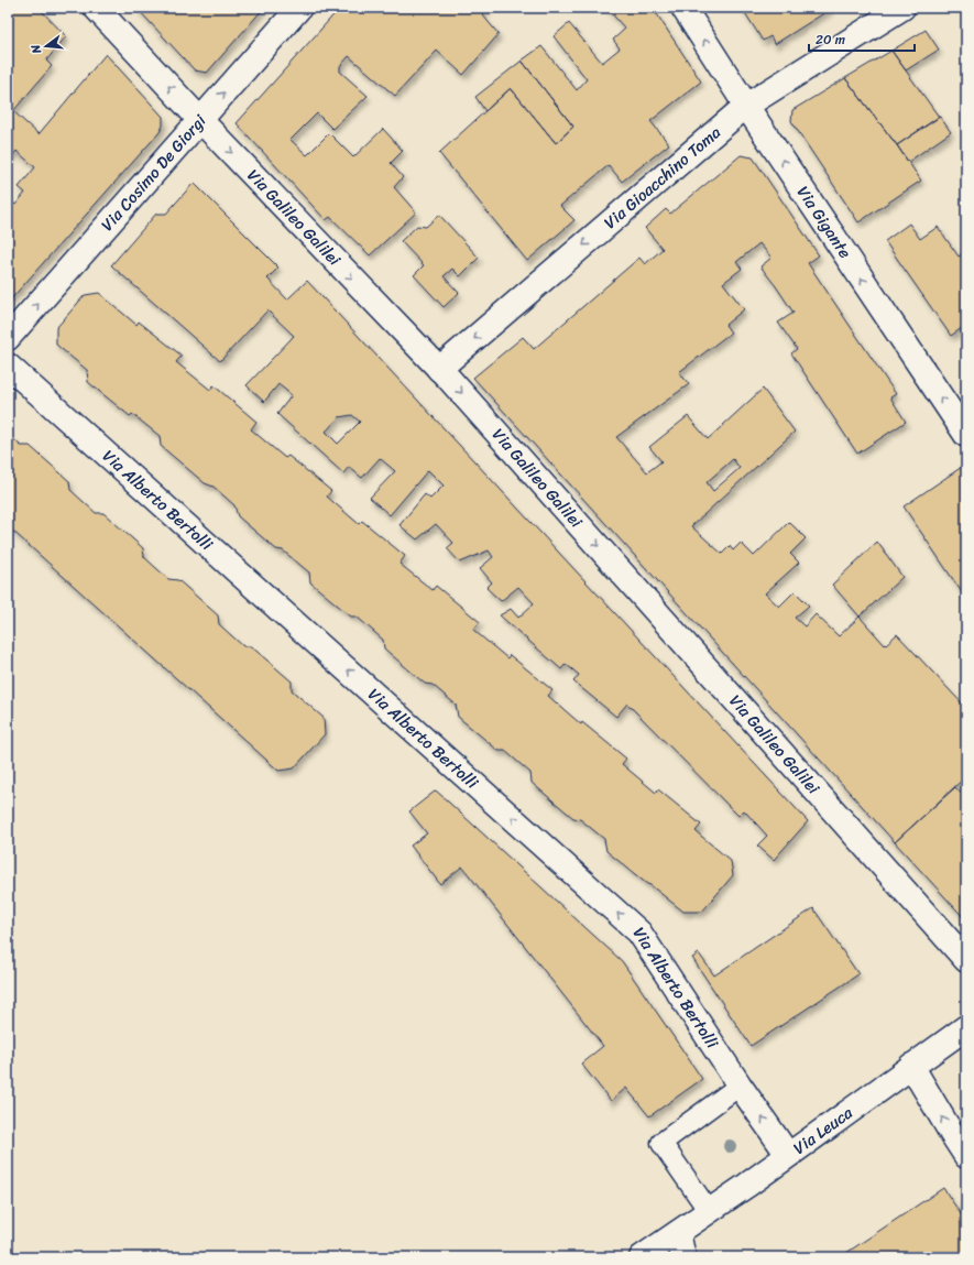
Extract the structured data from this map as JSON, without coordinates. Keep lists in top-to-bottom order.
{
  "streets": {
    "street": [
      "Via Cosimo De Giorgi",
      "Via Gioacchino Toma",
      "Via Galileo Galilei",
      "Via Gigante",
      "Via Alberto Bertolli",
      "Via Leuca"
    ]
  },
  "crossings": [
    ["Via Cosimo De Giorgi", "Via Galileo Galilei"],
    ["Via Gioacchino Toma", "Via Galileo Galilei"],
    ["Via Gioacchino Toma", "Via Gigante"],
    ["Via Alberto Bertolli", "Via Leuca"]
  ],
  "one_way": [
    "Via Cosimo De Giorgi",
    "Via Gioacchino Toma",
    "Via Gigante",
    "Via Alberto Bertolli"
  ],
  "scale_bar": "20 m",
  "north": "left"
}
